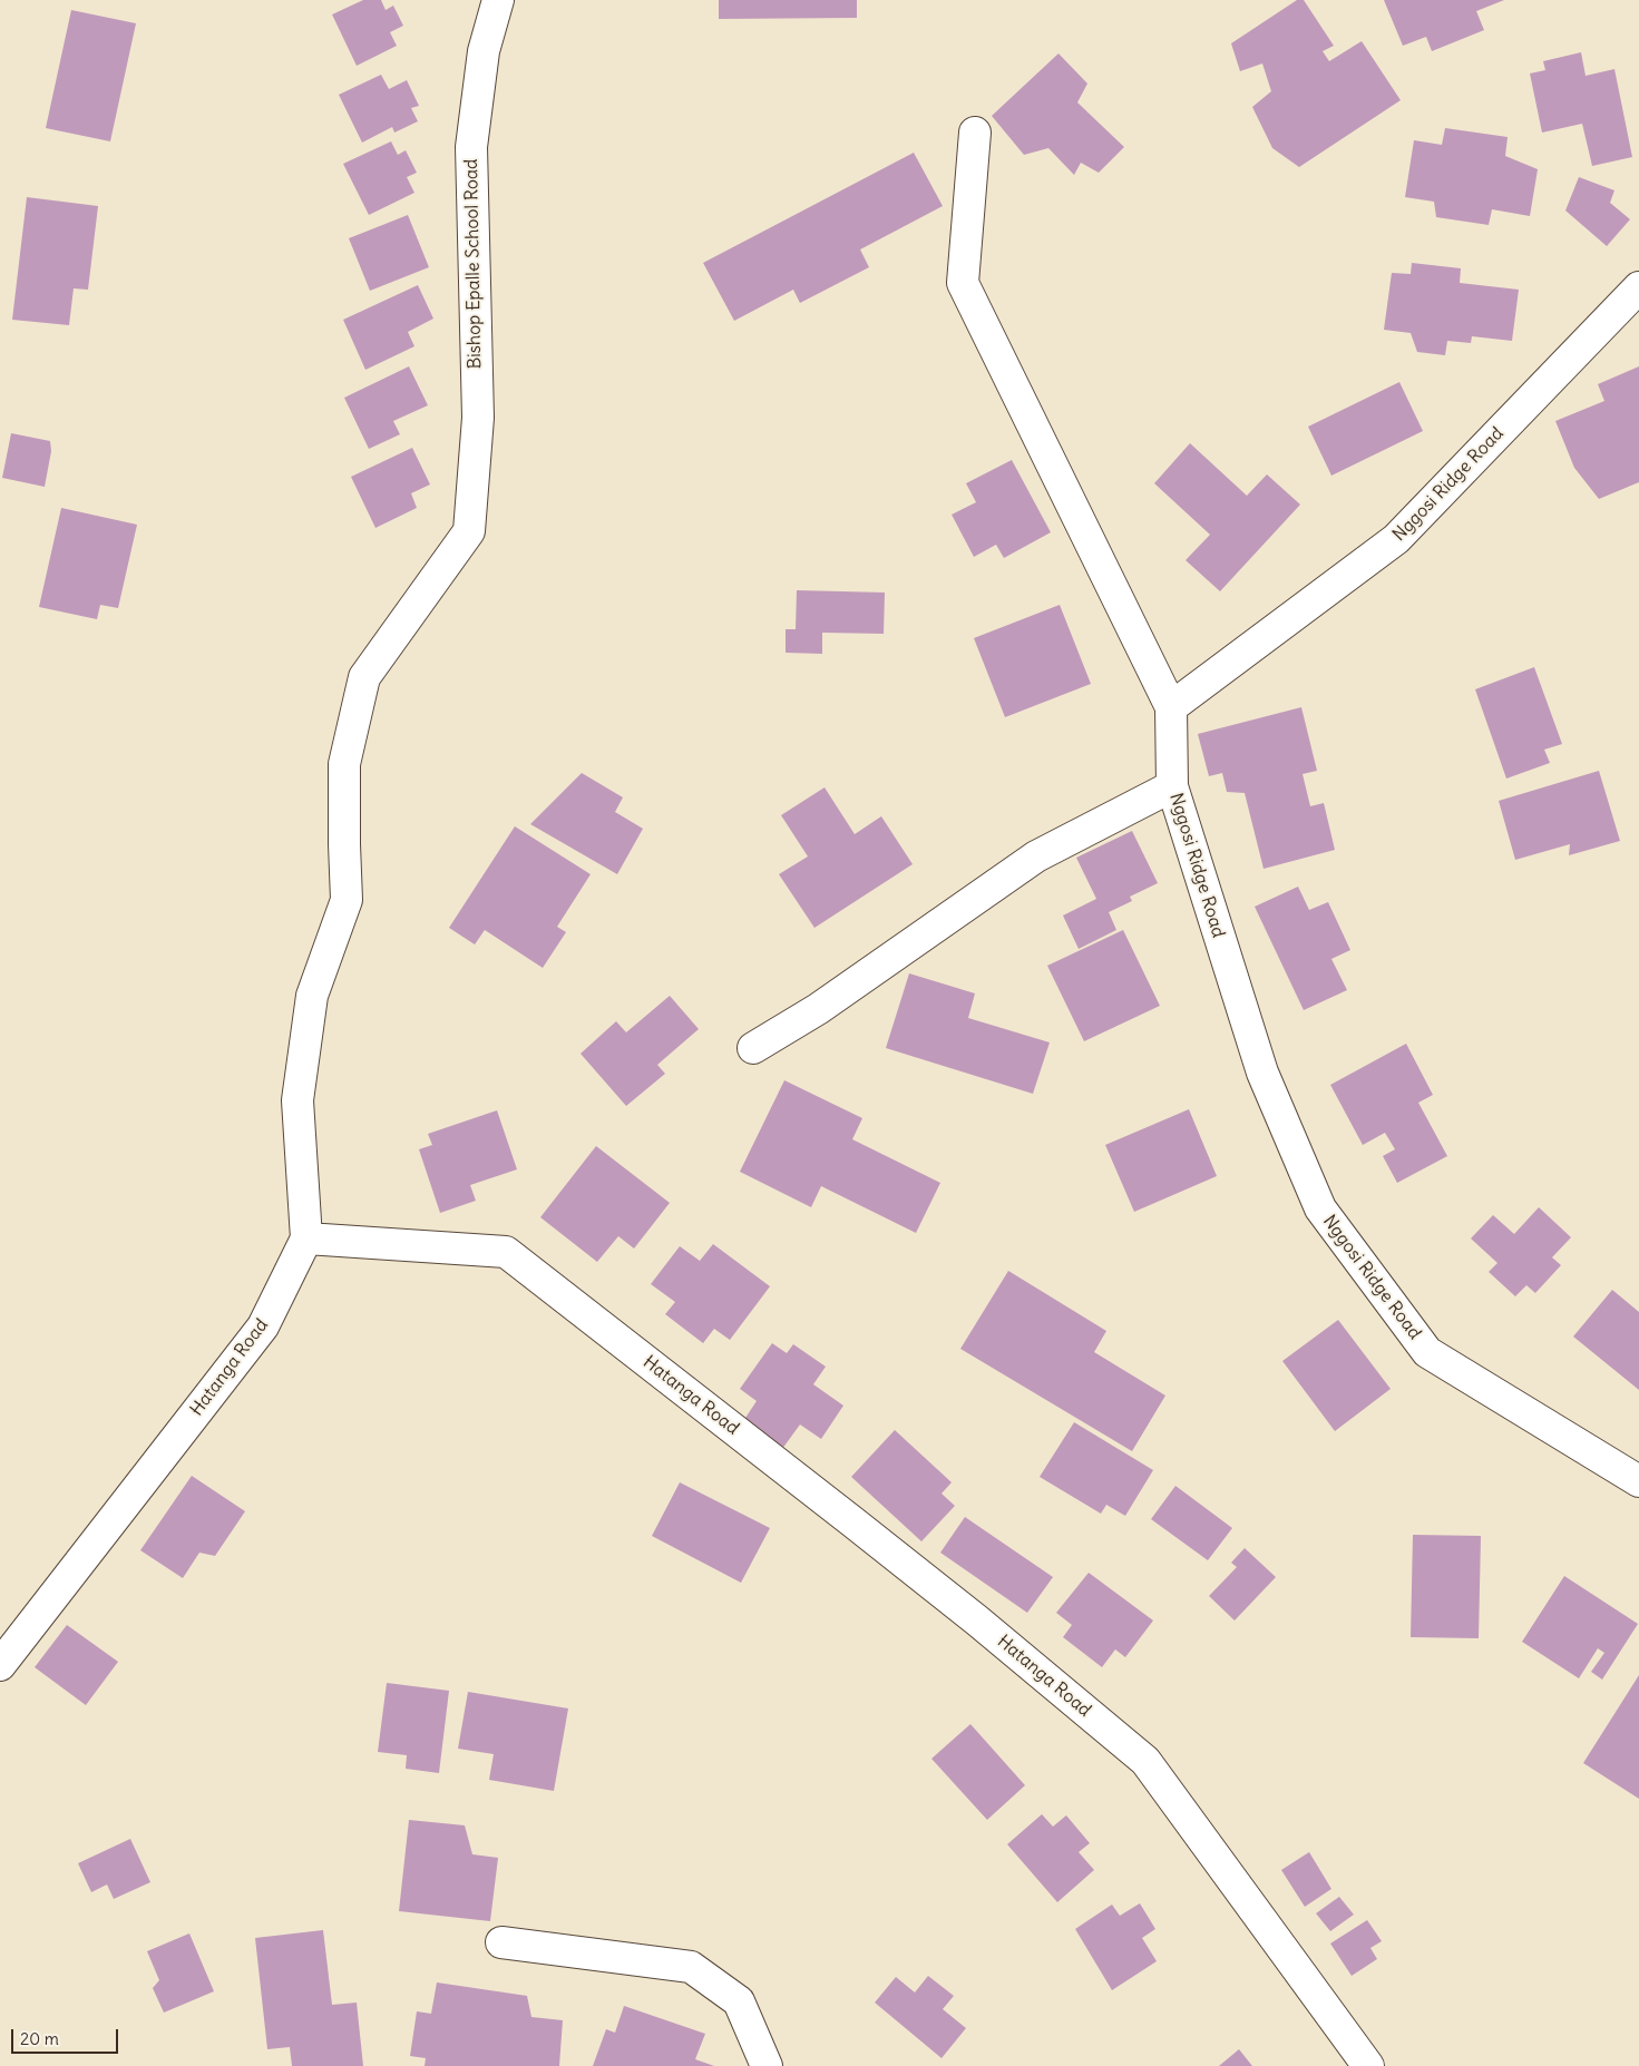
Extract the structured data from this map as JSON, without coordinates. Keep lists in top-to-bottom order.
{
  "streets": {
    "street": ["Bishop Epalle School Road", "Nggosi Ridge Road", "Hatanga Road"]
  },
  "crossings": [
    ["Bishop Epalle School Road", "Hatanga Road"]
  ],
  "scale_bar": "20 m"
}
